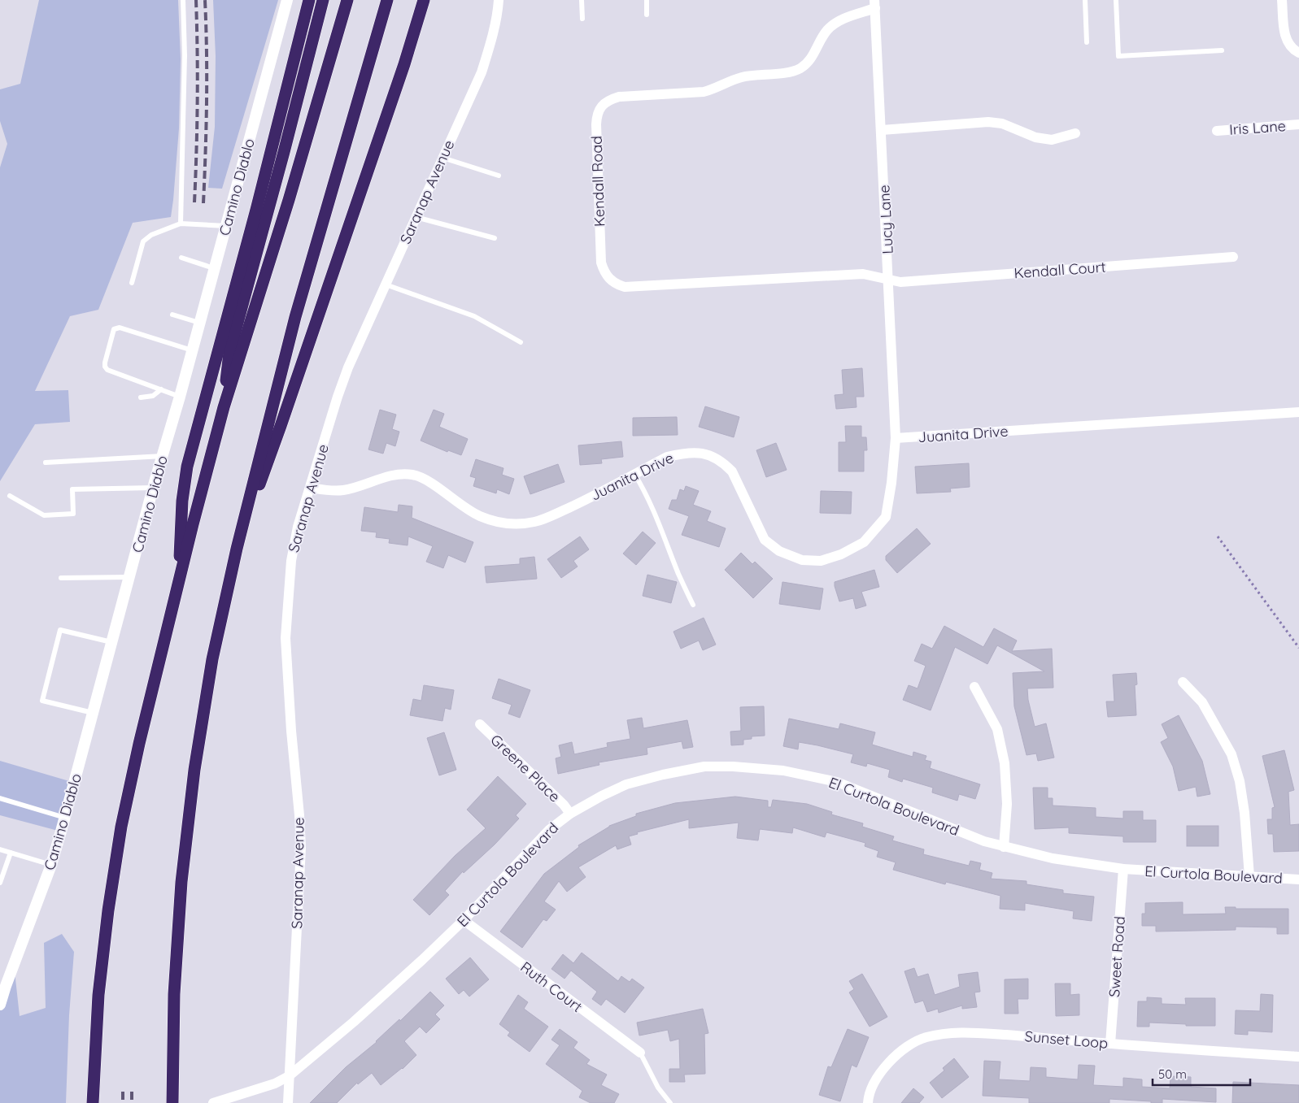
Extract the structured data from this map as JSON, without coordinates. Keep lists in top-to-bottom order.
{
  "streets": {
    "street": [
      "Iris Lane",
      "Kendall Road",
      "Camino Diablo",
      "Saranap Avenue",
      "Lucy Lane",
      "Kendall Court",
      "Juanita Drive",
      "Greene Place",
      "El Curtola Boulevard",
      "Sweet Road",
      "Ruth Court",
      "Sunset Loop"
    ]
  },
  "crossings": [
    ["Kendall Road", "Lucy Lane"],
    ["Kendall Road", "Kendall Court"],
    ["Saranap Avenue", "Juanita Drive"],
    ["Saranap Avenue", "El Curtola Boulevard"],
    ["Lucy Lane", "Kendall Court"],
    ["Lucy Lane", "Juanita Drive"],
    ["Greene Place", "El Curtola Boulevard"],
    ["El Curtola Boulevard", "Sweet Road"],
    ["El Curtola Boulevard", "Ruth Court"],
    ["Sweet Road", "Sunset Loop"]
  ],
  "scale_bar": "50 m"
}
